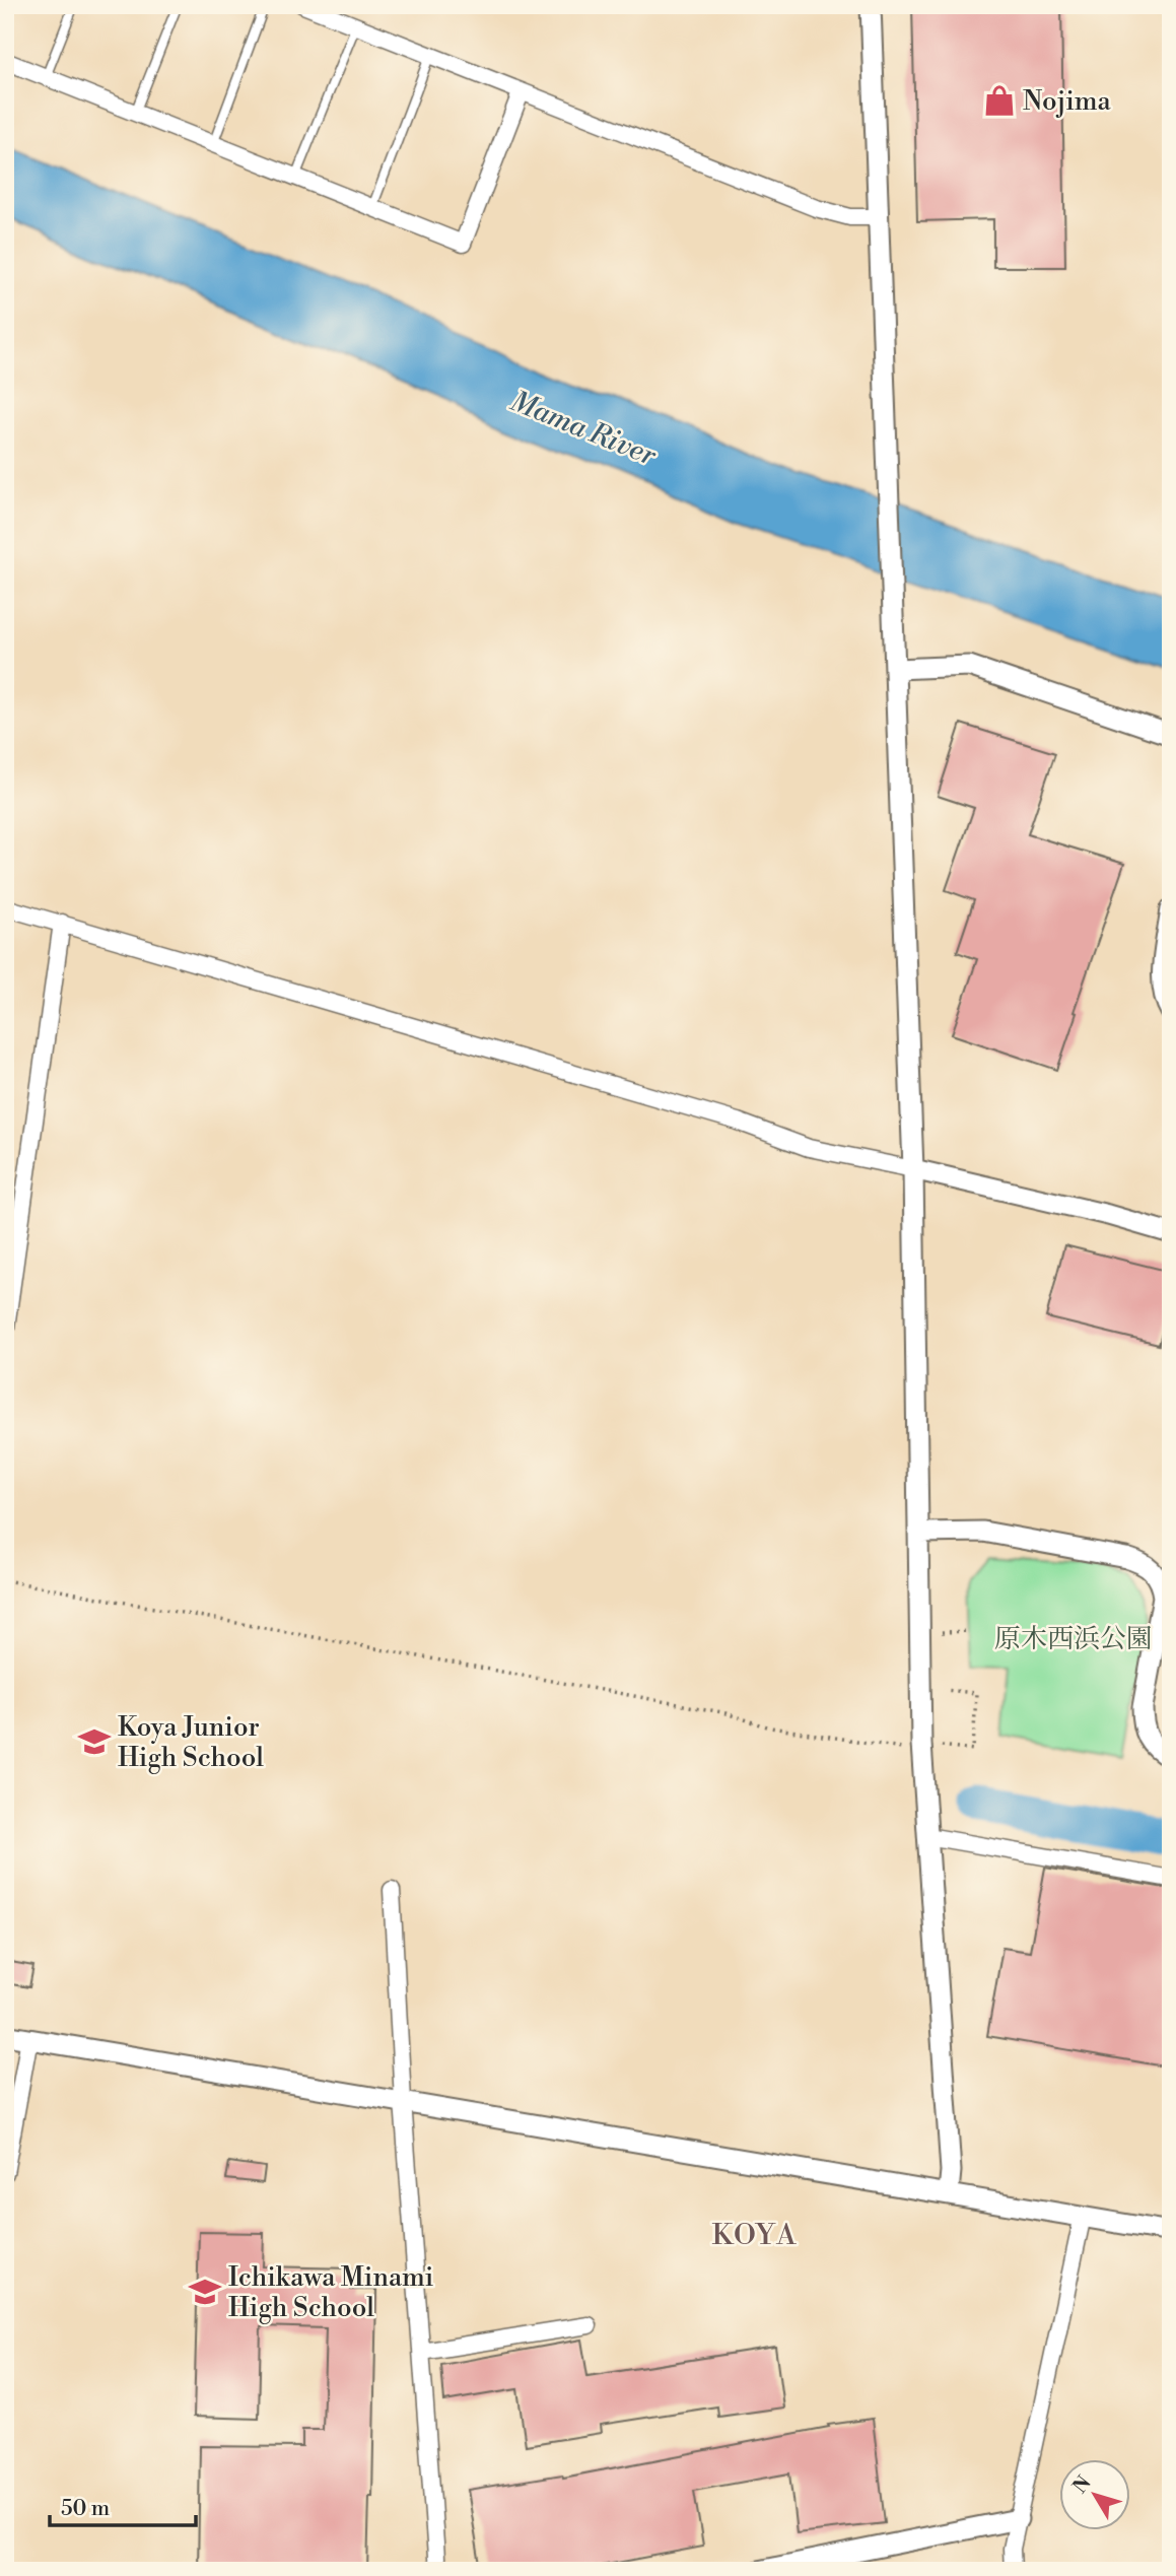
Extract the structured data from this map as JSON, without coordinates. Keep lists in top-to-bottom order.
{
  "districts": ["KOYA"],
  "water": ["Mama River"],
  "parks": ["原木西浜公園"],
  "places": {
    "shop": ["Nojima"],
    "school or university": ["Koya Junior High School", "Ichikawa Minami High School"]
  },
  "scale_bar": "50 m",
  "north": "top left"
}
